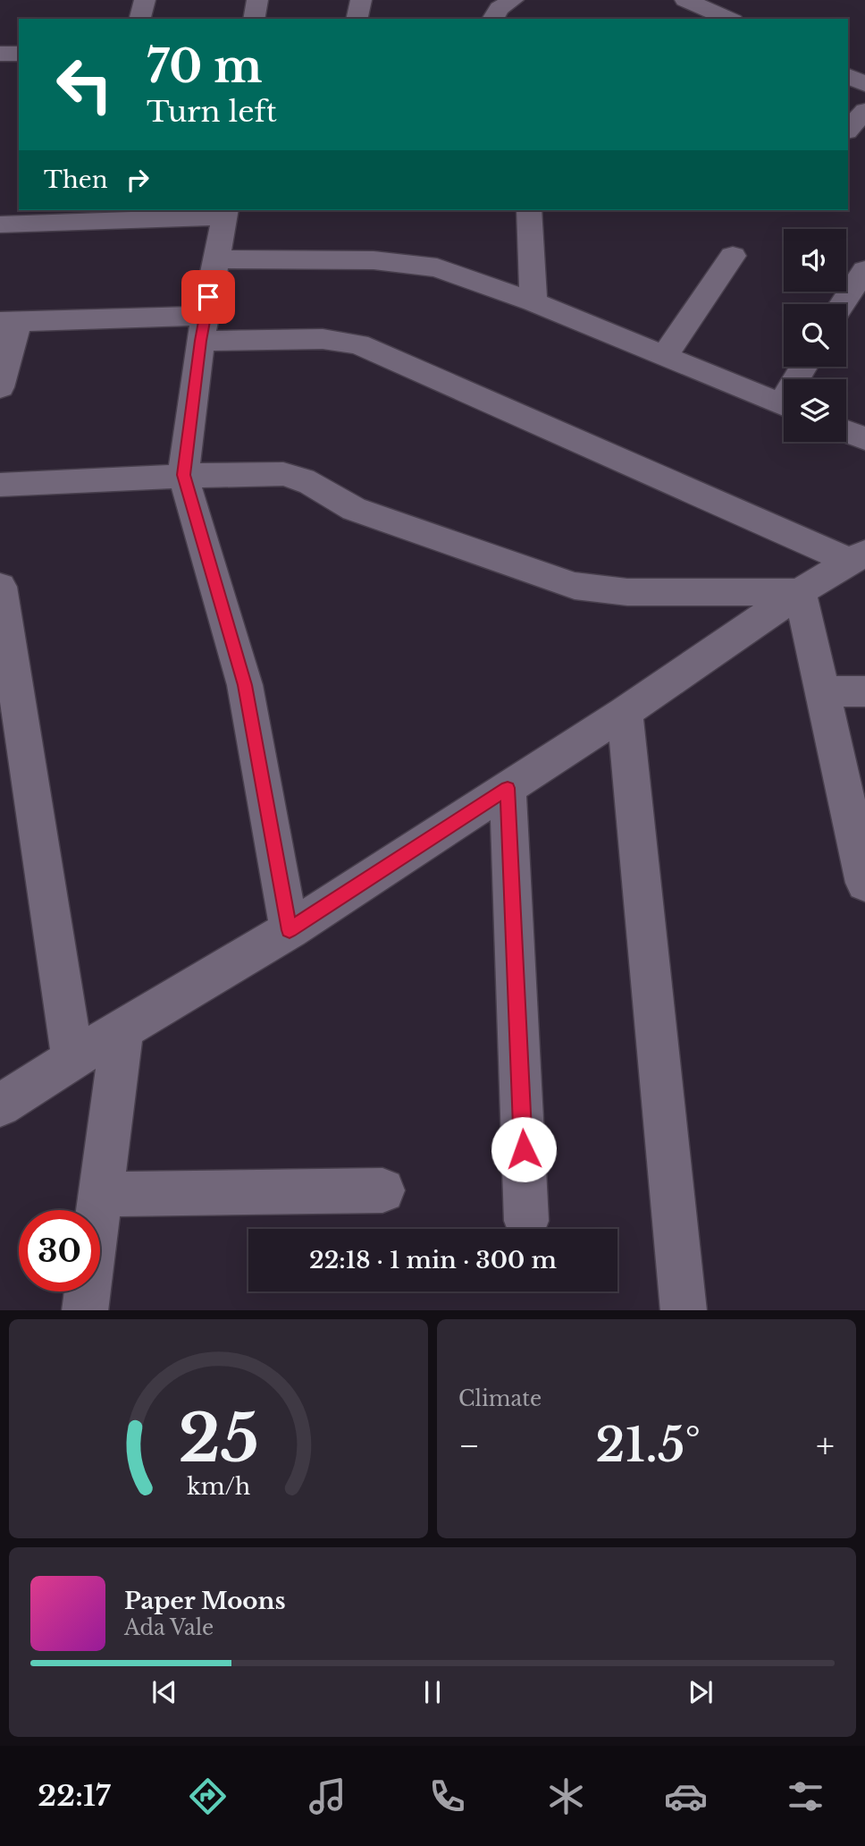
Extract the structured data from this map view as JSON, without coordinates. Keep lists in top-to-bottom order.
{
  "page": {
    "turn": ["70 m", "Turn left"],
    "then": "Then",
    "limit": "30",
    "trip": "22:18 · 1 min · 300 m",
    "tile": "Climate",
    "heat": ["−", "21.5°", "+"],
    "song": ["Paper Moons", "Ada Vale"],
    "tabs": "22:17",
    "gauge": ["25", "km/h"]
  }
}
